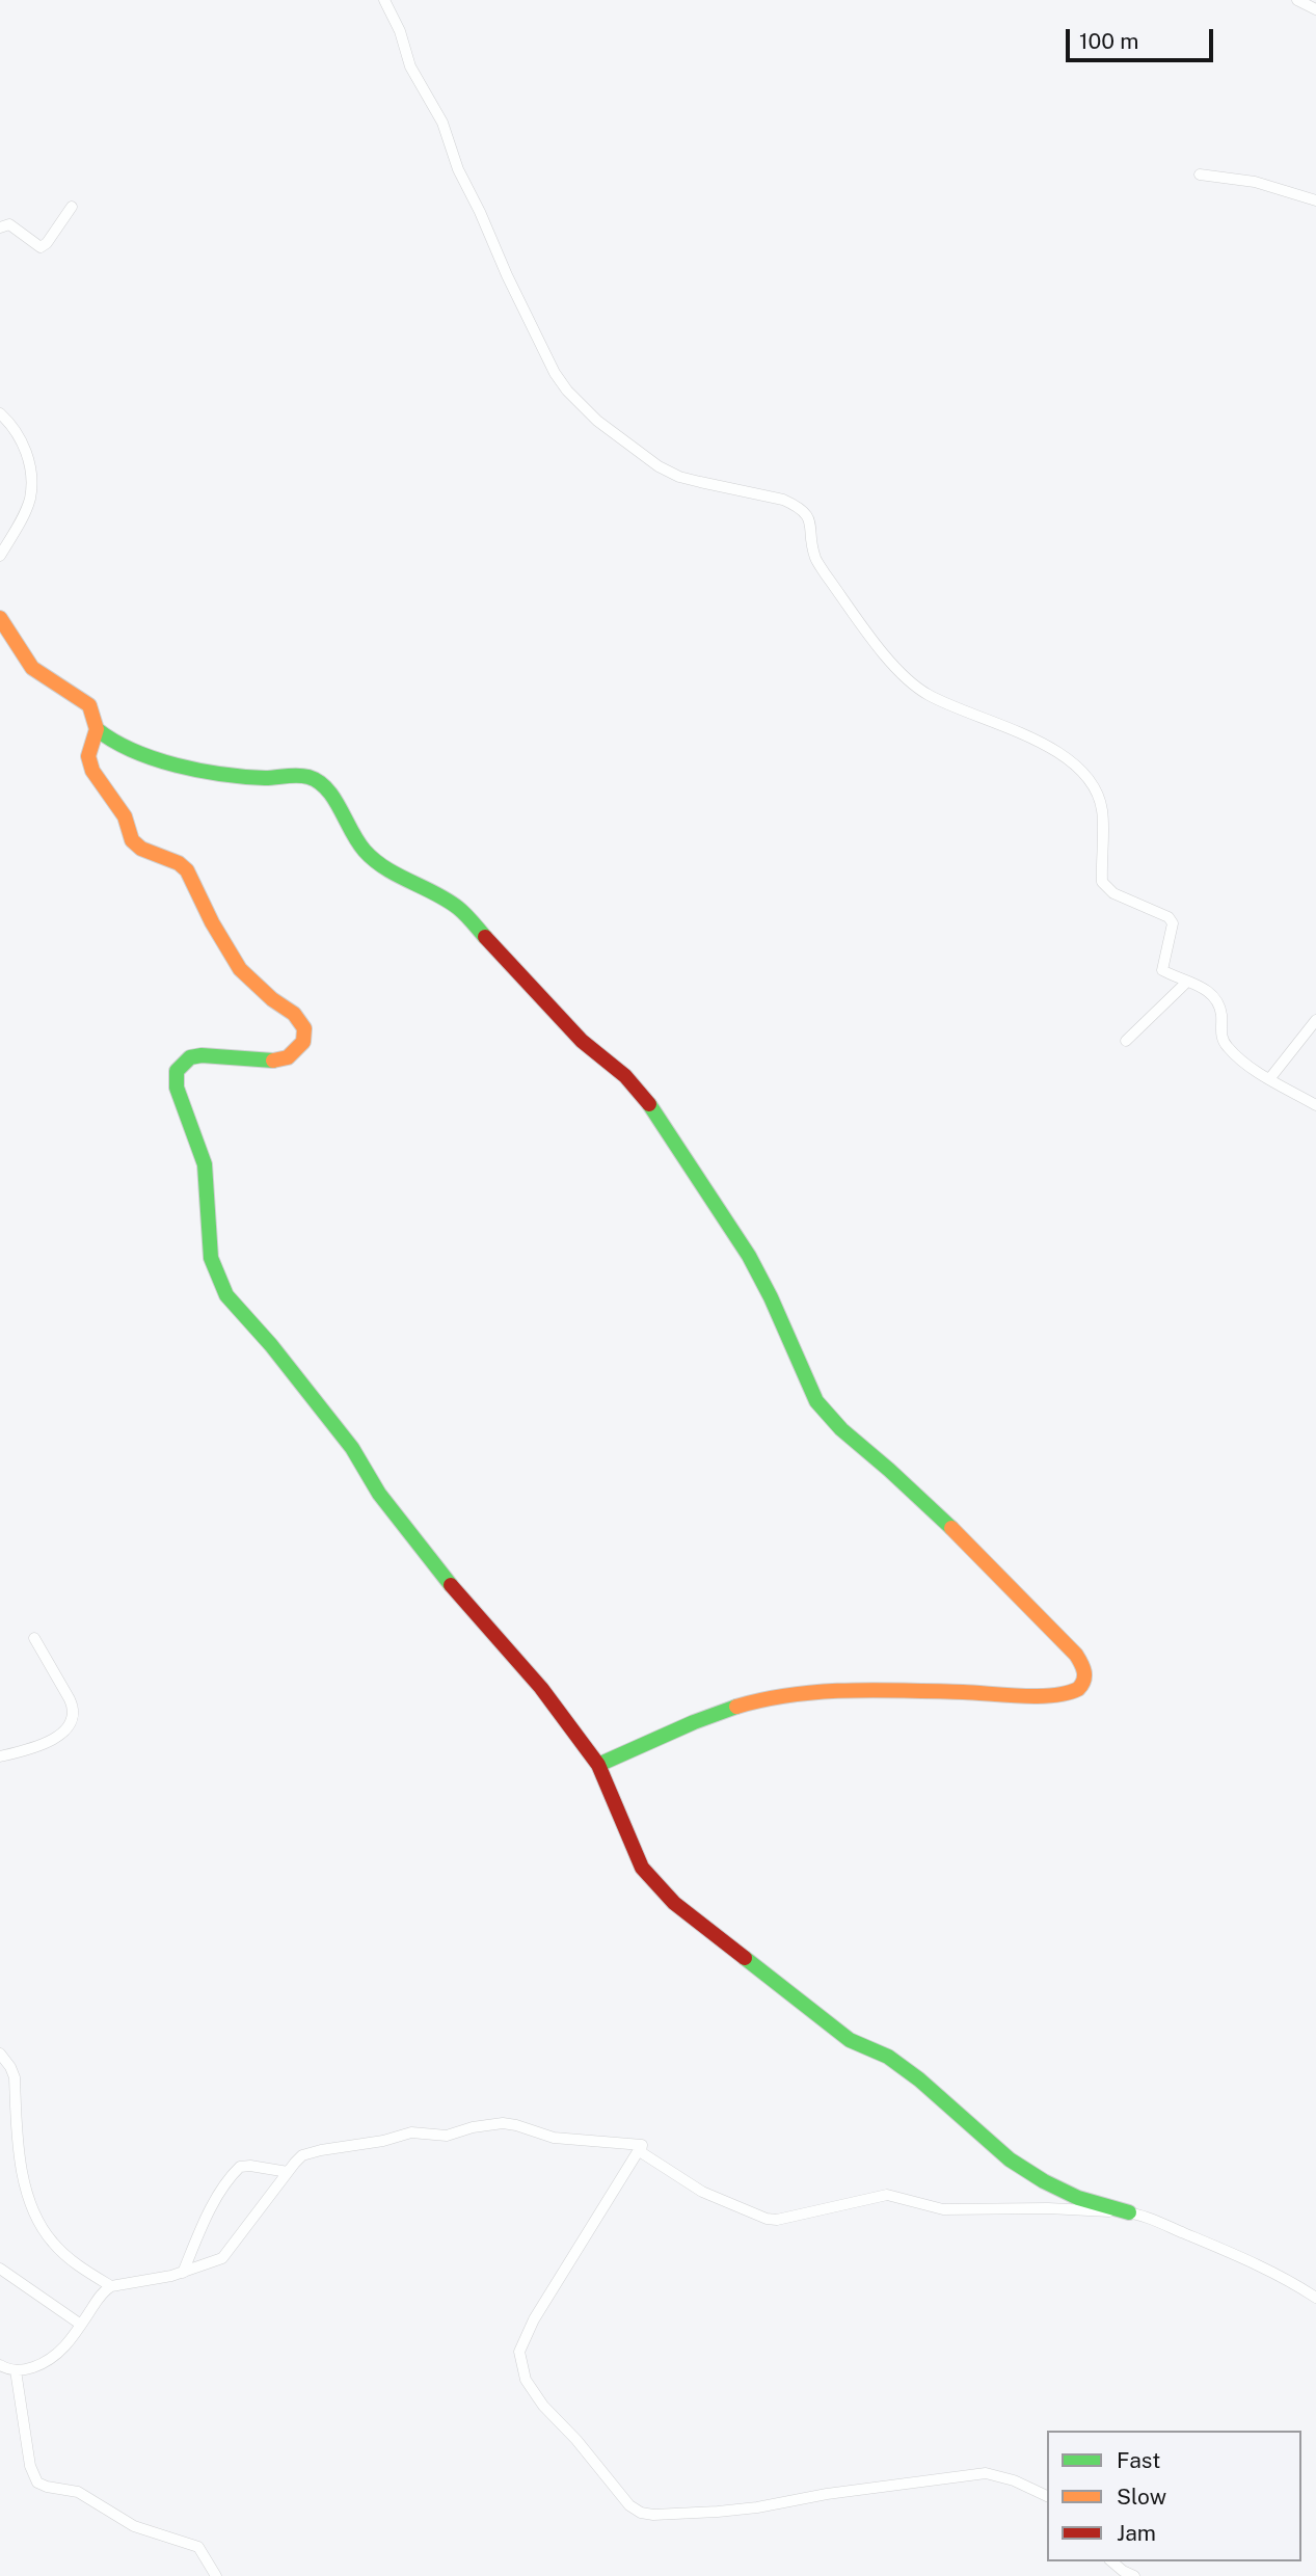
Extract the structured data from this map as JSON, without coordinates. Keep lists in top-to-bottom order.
{
  "legend": ["Fast", "Slow", "Jam"],
  "scale_bar": "100 m"
}
